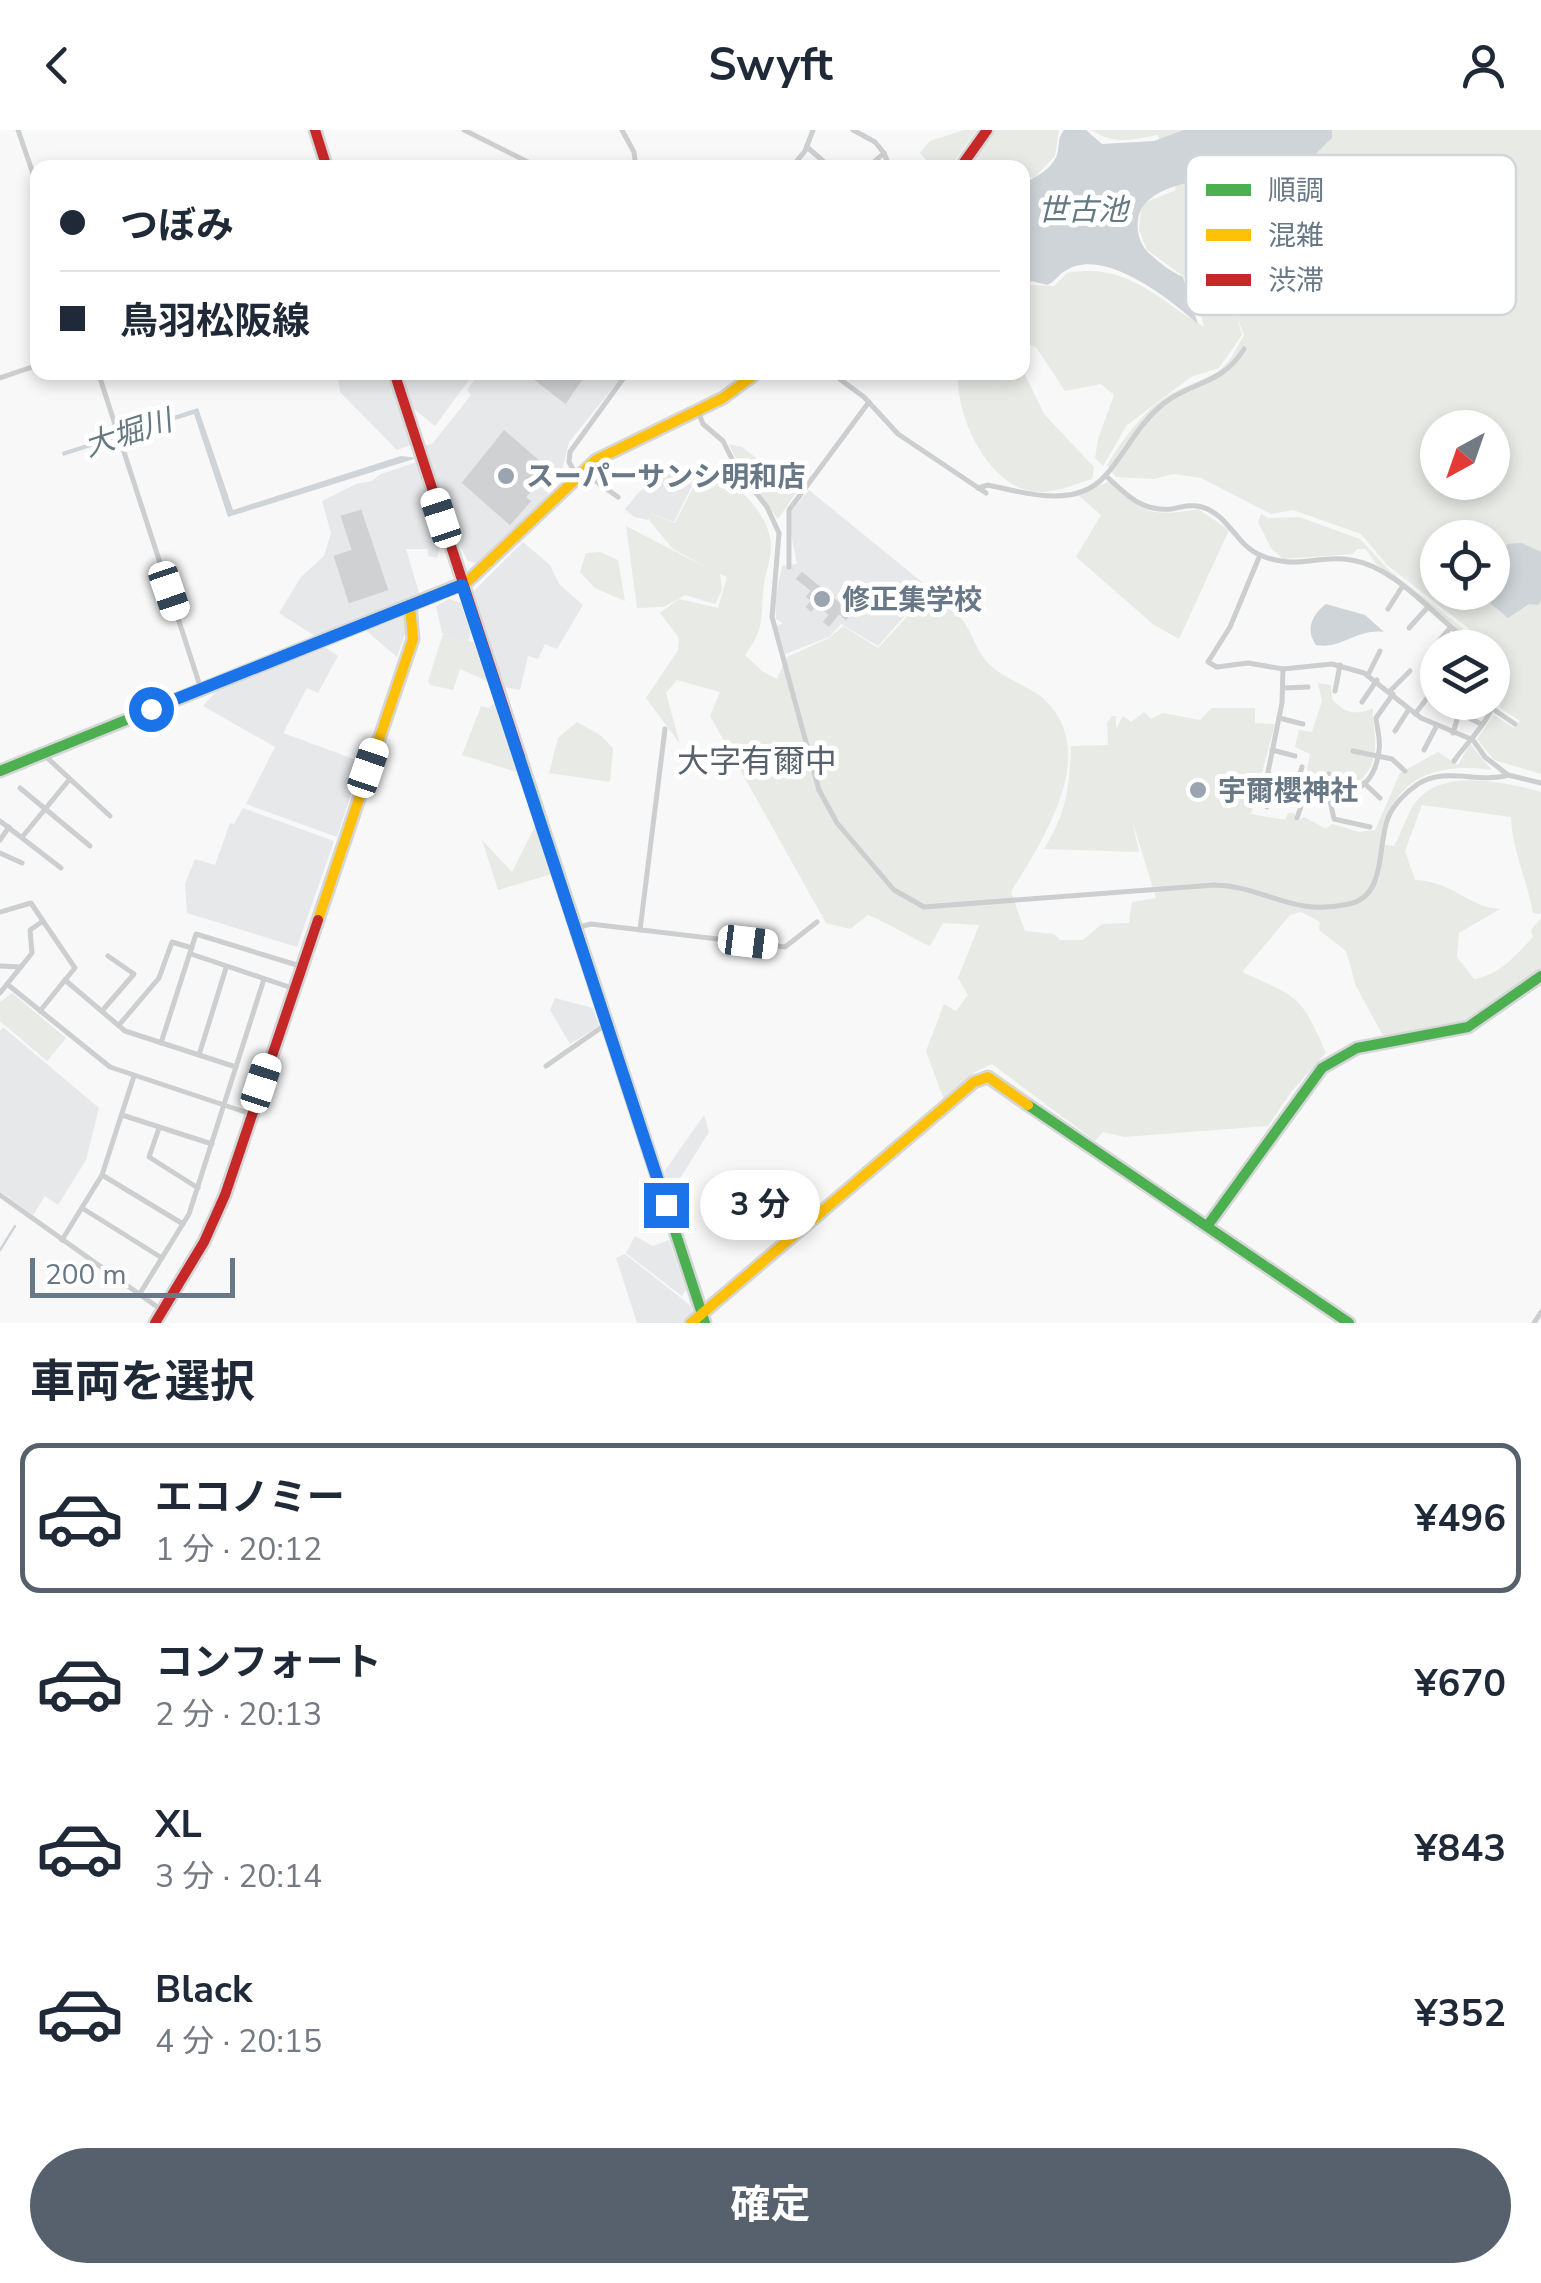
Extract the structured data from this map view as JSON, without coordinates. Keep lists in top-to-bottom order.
{
  "districts": ["大字有爾中"],
  "water": ["世古池", "大堀川"],
  "places": ["スーパーサンシ明和店", "修正集学校", "宇爾櫻神社"],
  "legend": ["順調", "混雑", "渋滞"],
  "scale_bar": "200 m",
  "north": "bottom left",
  "page": {
    "header": "Swyft",
    "banner": ["つぼみ", "鳥羽松阪線"],
    "bubble": "3 分",
    "scale": "200 m",
    "heading": "車両を選択",
    "list": [
      {
        "name": "エコノミー",
        "note": "1 分 · 20:12",
        "value": "¥496"
      },
      {
        "name": "コンフォート",
        "note": "2 分 · 20:13",
        "value": "¥670"
      },
      {
        "name": "XL",
        "note": "3 分 · 20:14",
        "value": "¥843"
      },
      {
        "name": "Black",
        "note": "4 分 · 20:15",
        "value": "¥352"
      }
    ],
    "buttons": "確定"
  }
}
